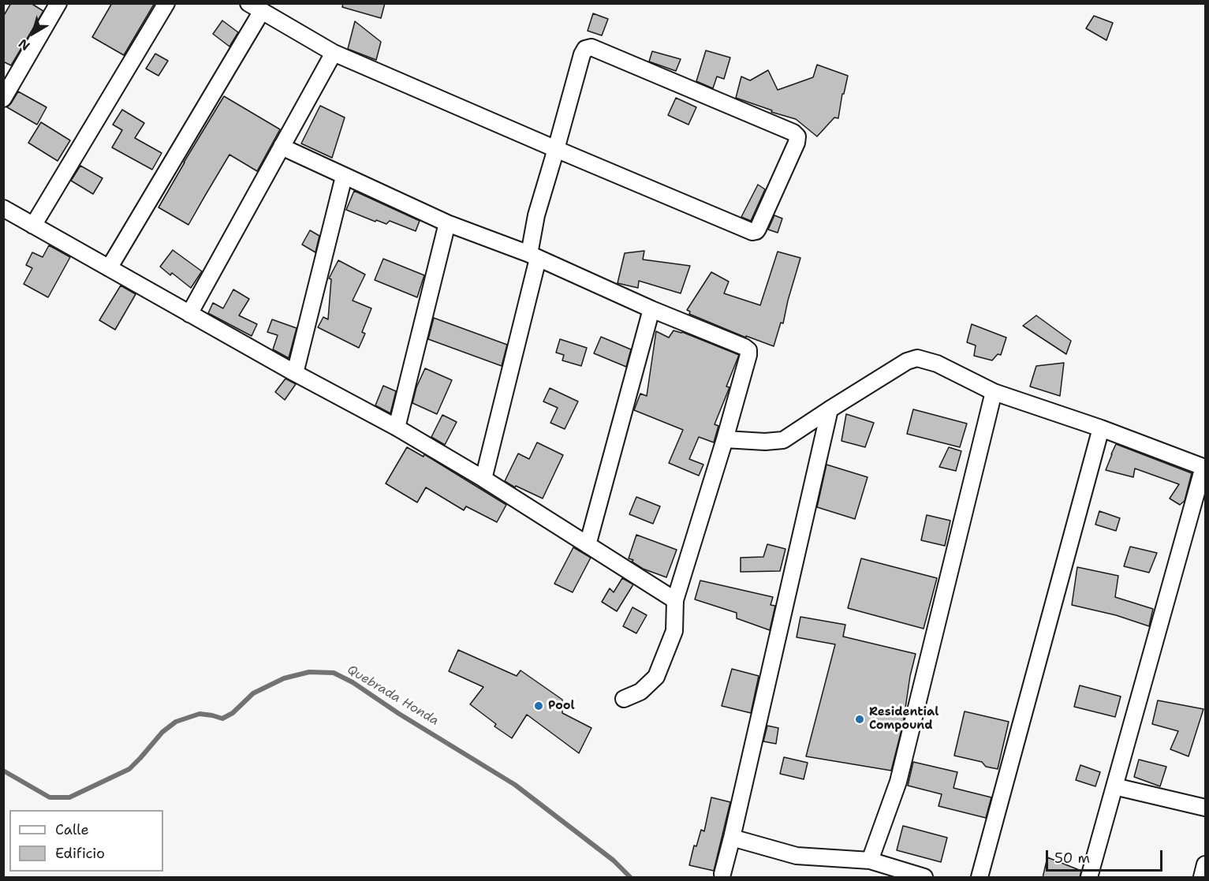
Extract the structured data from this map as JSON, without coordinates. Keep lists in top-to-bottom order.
{
  "water": ["Quebrada Honda"],
  "places": ["Pool", "Residential Compound"],
  "legend": ["Calle", "Edificio"],
  "scale_bar": "50 m",
  "north": "bottom left"
}
